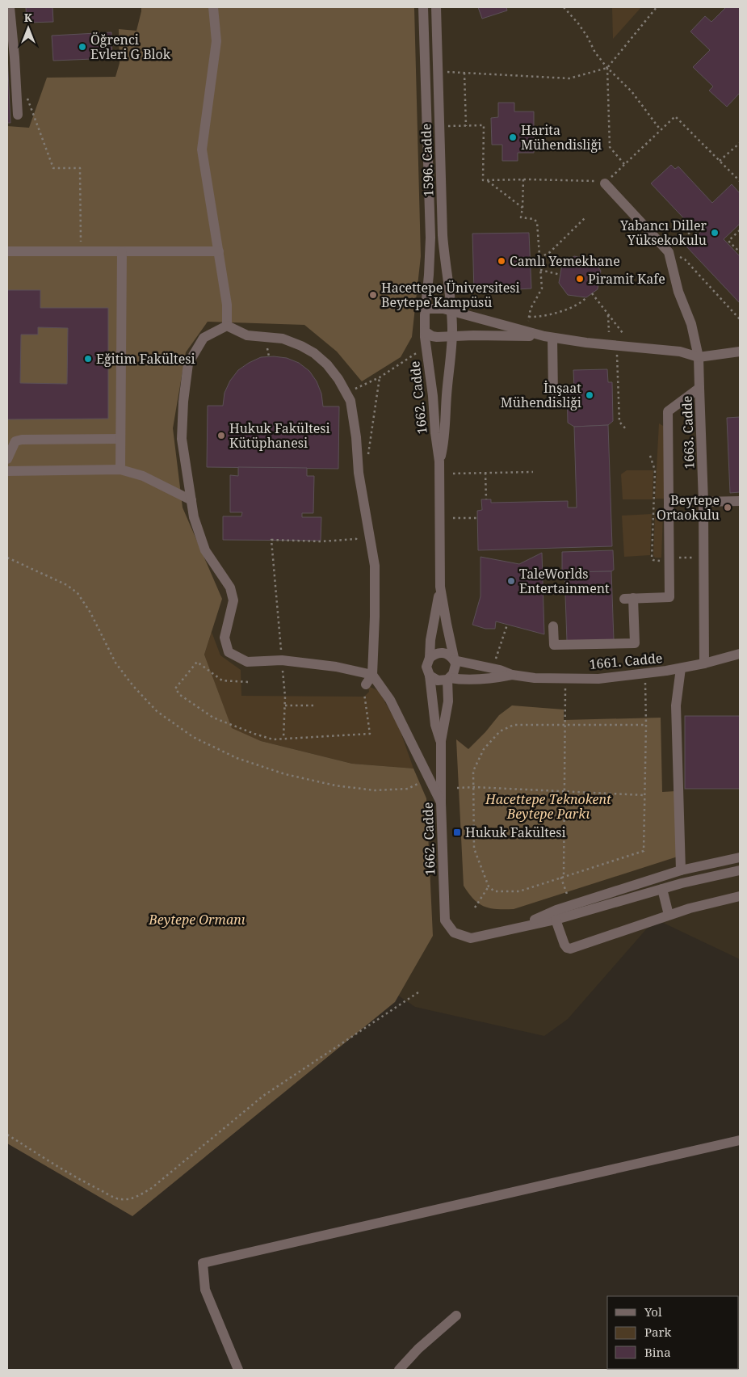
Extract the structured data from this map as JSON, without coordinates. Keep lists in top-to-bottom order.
{
  "streets": {
    "street": [
      "1596. Cadde",
      "1662. Cadde",
      "1663. Cadde",
      "1661. Cadde"
    ]
  },
  "crossings": [
    ["1596. Cadde", "1662. Cadde"],
    ["1662. Cadde", "1661. Cadde"],
    ["1663. Cadde", "1661. Cadde"]
  ],
  "parks": ["Hacettepe Teknokent Beytepe Parkı", "Beytepe Ormanı"],
  "places": {
    "other": [
      "Öğrenci Evleri G Blok",
      "Harita Mühendisliği",
      "Yabancı Diller Yüksekokulu",
      "Camlı Yemekhane",
      "Piramit Kafe",
      "Hacettepe Üniversitesi Beytepe Kampüsü",
      "Eğitim Fakültesi",
      "İnşaat Mühendisliği",
      "Hukuk Fakültesi Kütüphanesi",
      "Beytepe Ortaokulu",
      "TaleWorlds Entertainment"
    ],
    "transit": ["Hukuk Fakültesi"]
  },
  "legend": ["Yol", "Park", "Bina"],
  "north": "top"
}
